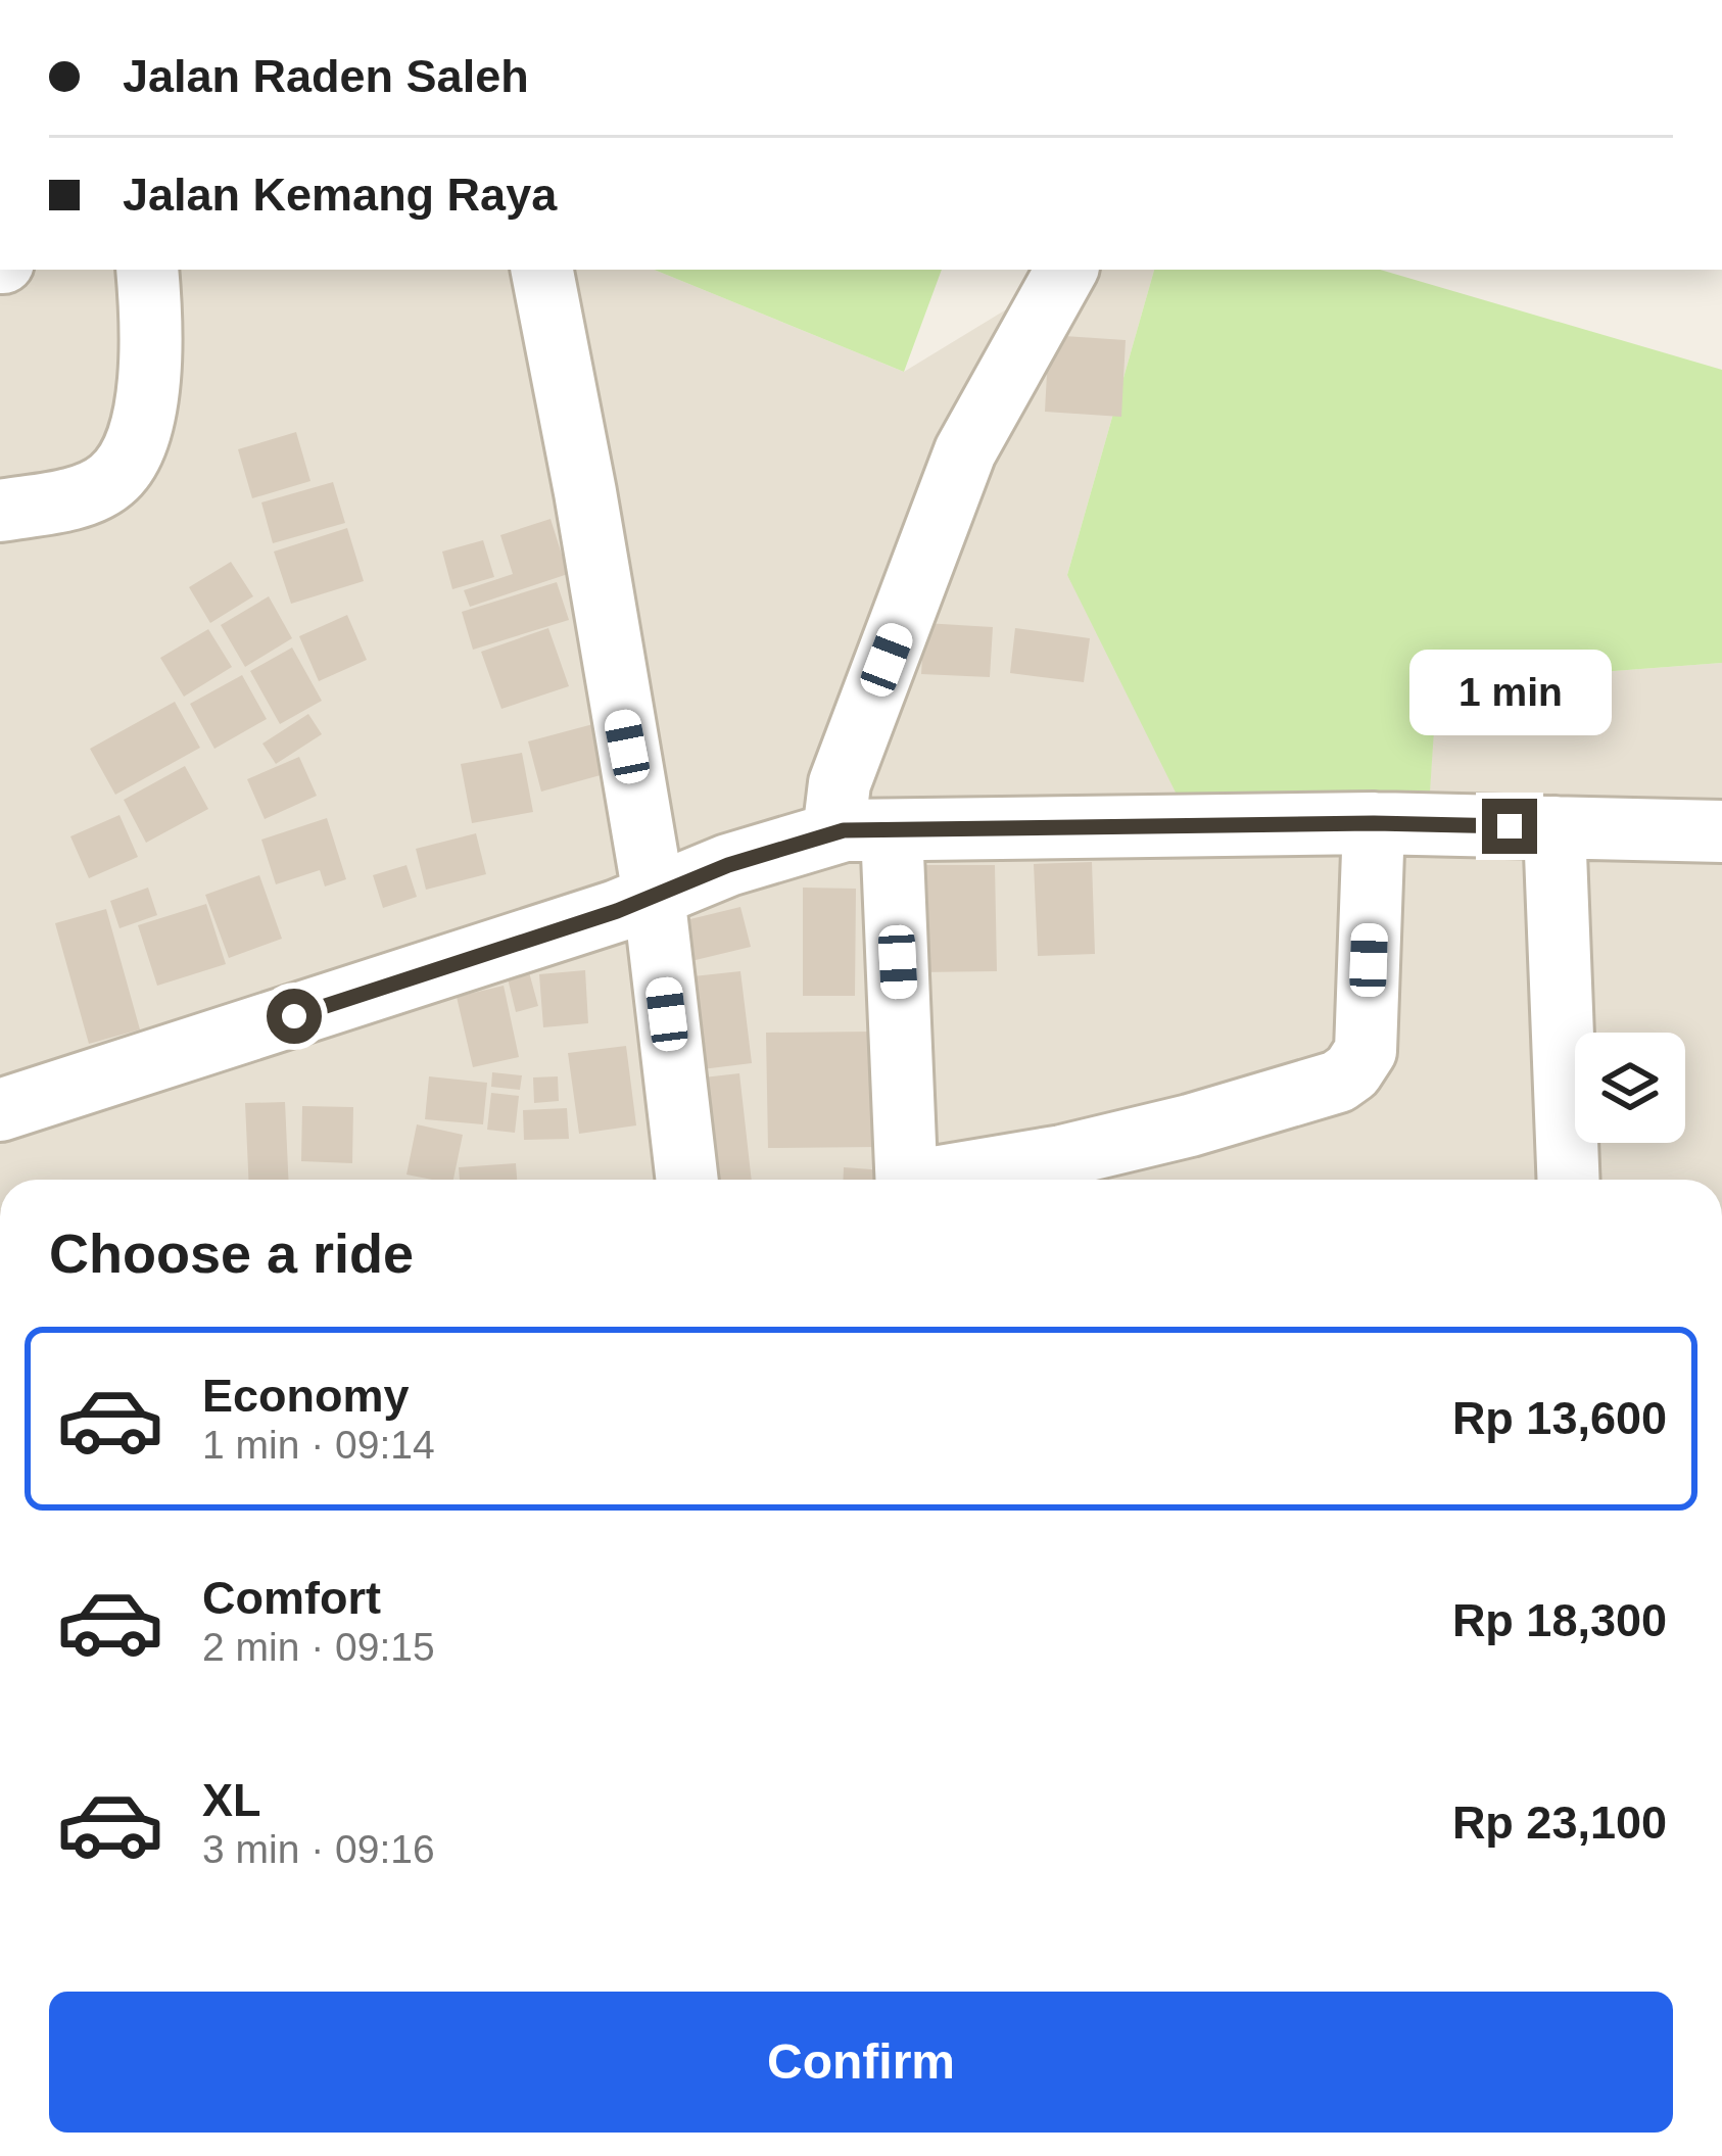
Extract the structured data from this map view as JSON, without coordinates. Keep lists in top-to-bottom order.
{
  "page": {
    "banner": ["Jalan Raden Saleh", "Jalan Kemang Raya"],
    "bubble": "1 min",
    "heading": "Choose a ride",
    "list": [
      {
        "name": "Economy",
        "note": "1 min · 09:14",
        "value": "Rp 13,600"
      },
      {
        "name": "Comfort",
        "note": "2 min · 09:15",
        "value": "Rp 18,300"
      },
      {
        "name": "XL",
        "note": "3 min · 09:16",
        "value": "Rp 23,100"
      }
    ],
    "buttons": "Confirm"
  }
}
